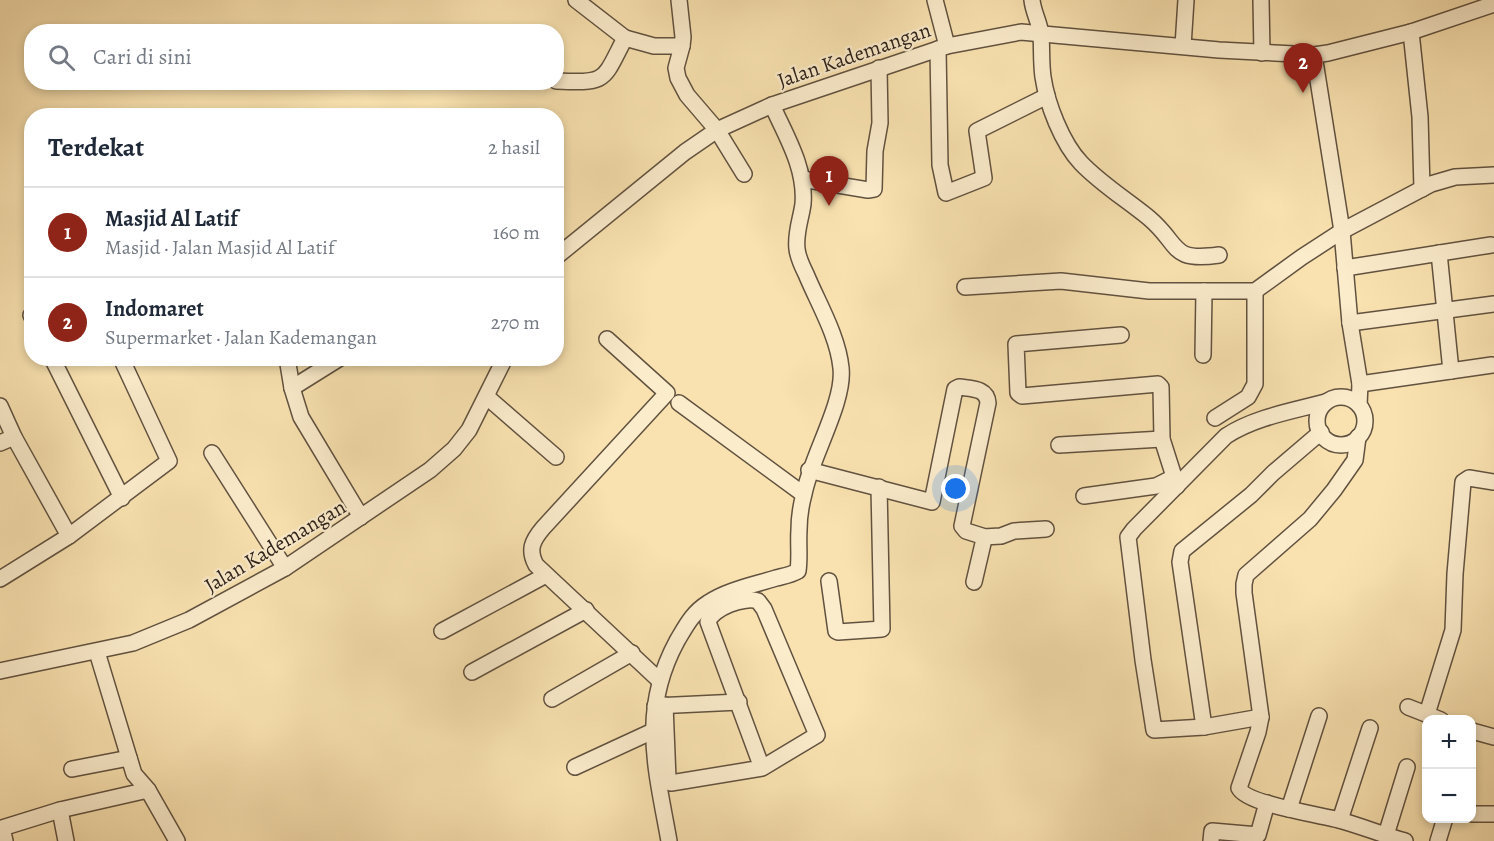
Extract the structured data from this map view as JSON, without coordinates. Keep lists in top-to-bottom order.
{
  "streets": {
    "street": ["Jalan Kademangan"]
  },
  "page": {
    "search": "Cari di sini",
    "pins": ["2", "1"],
    "heading": ["Terdekat", "2 hasil"],
    "list": [
      {
        "mark": "1",
        "name": "Masjid Al Latif",
        "note": "Masjid · Jalan Masjid Al Latif",
        "value": "160 m"
      },
      {
        "mark": "2",
        "name": "Indomaret",
        "note": "Supermarket · Jalan Kademangan",
        "value": "270 m"
      }
    ],
    "map_buttons": ["+", "−"]
  }
}
